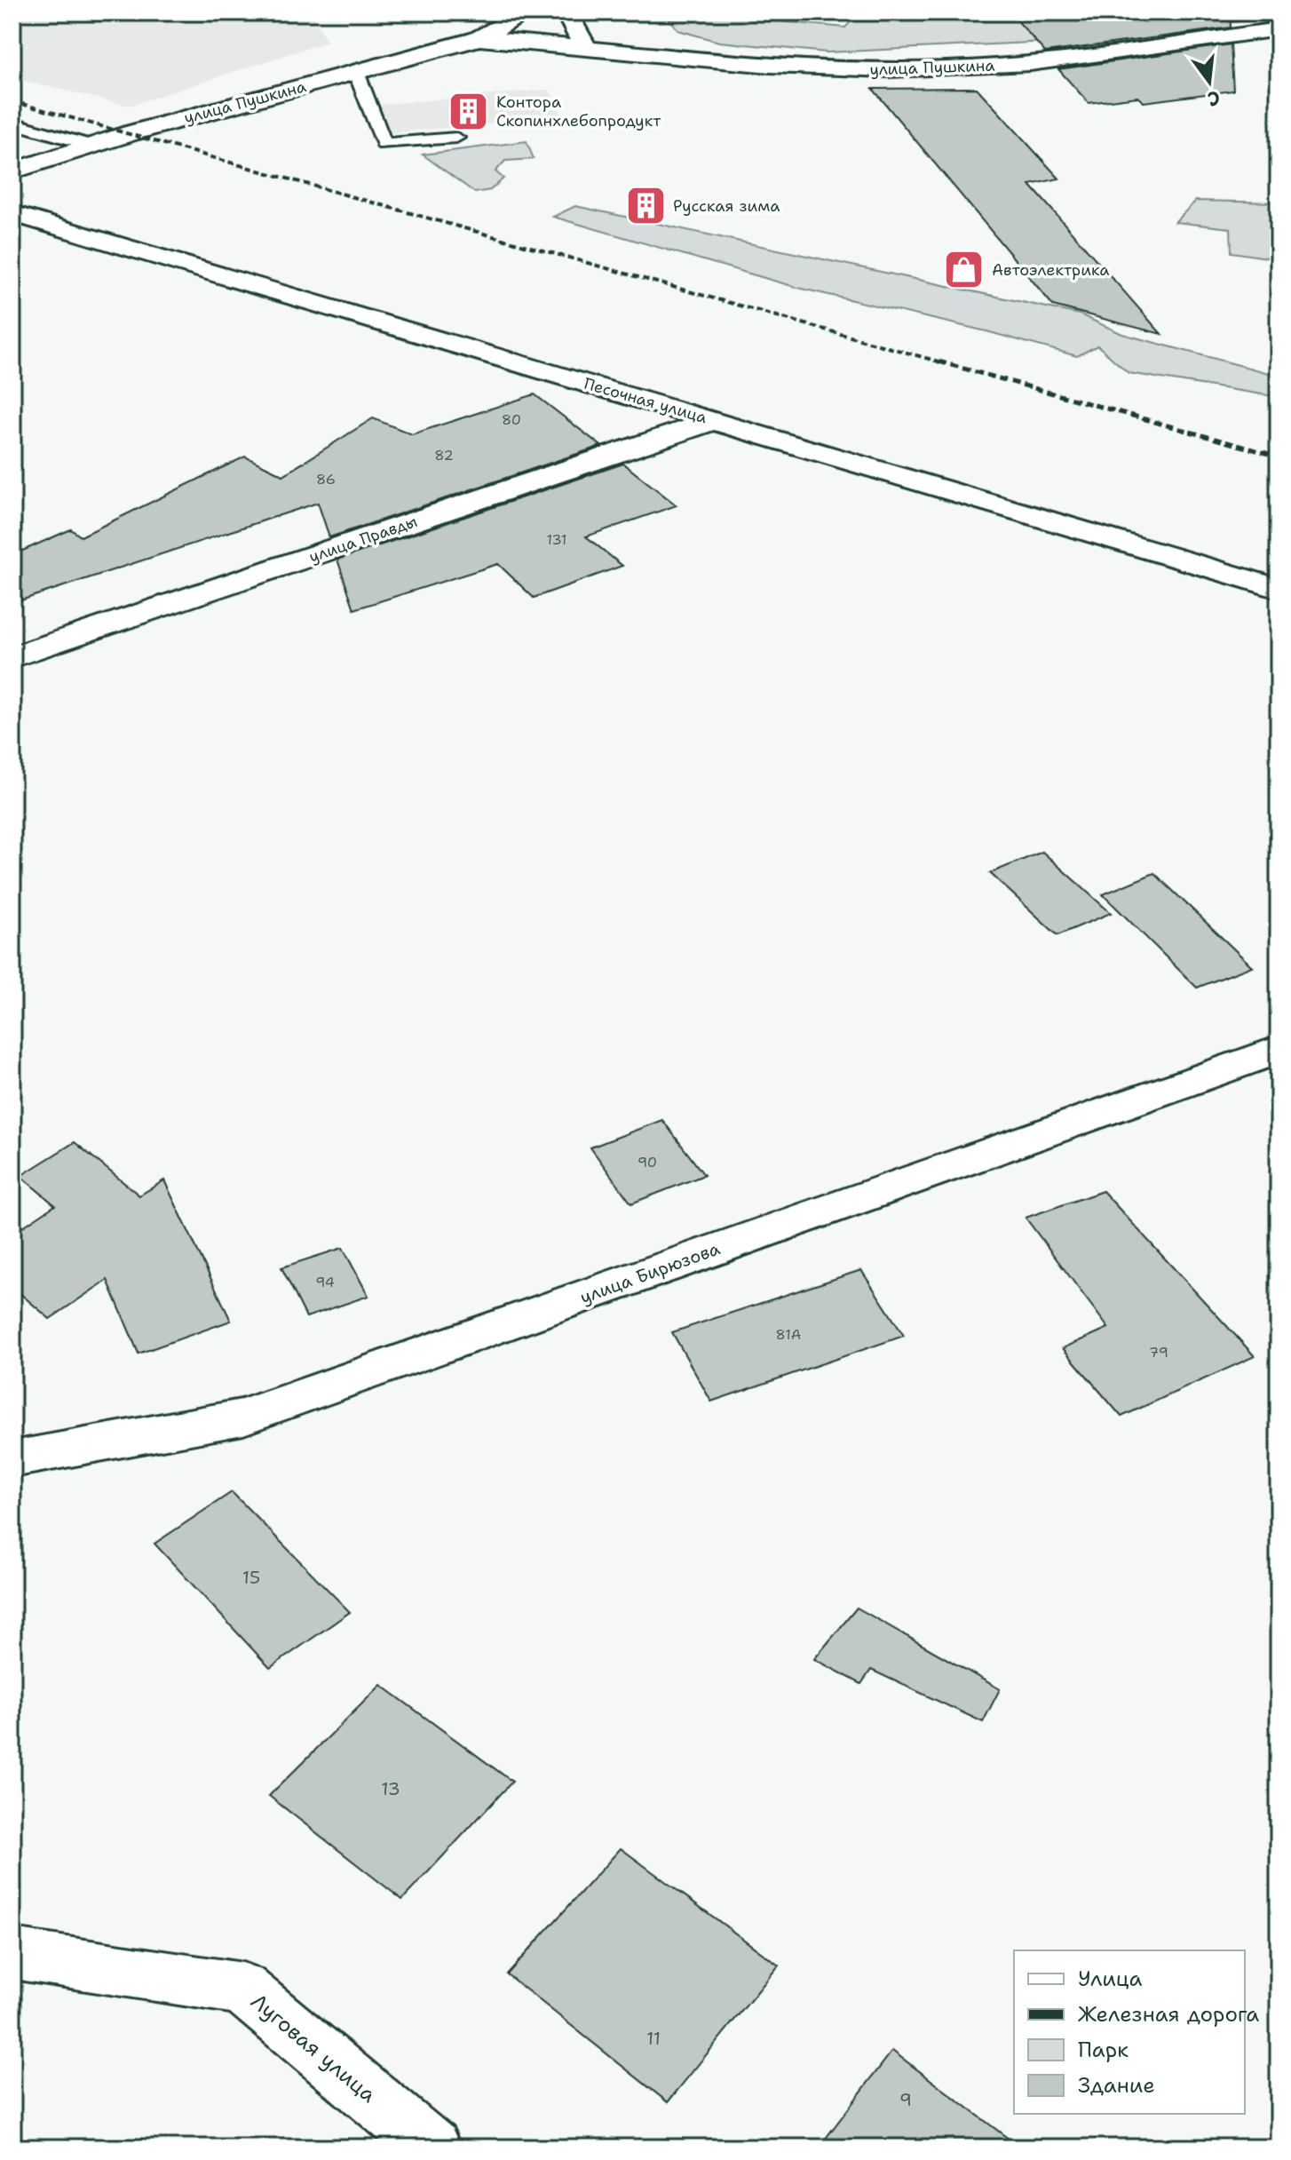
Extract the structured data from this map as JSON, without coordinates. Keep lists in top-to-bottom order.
{
  "streets": {
    "street": [
      "улица Пушкина",
      "Песочная улица",
      "улица Правды",
      "улица Бирюзова",
      "Луговая улица"
    ]
  },
  "crossings": [
    ["Песочная улица", "улица Правды"]
  ],
  "places": {
    "building": ["Контора Скопинхлебопродукт", "Русская зима"],
    "shop": ["Автоэлектрика"]
  },
  "house_numbers": [
    "80",
    "82",
    "86",
    "131",
    "90",
    "94",
    "81А",
    "79",
    "15",
    "13",
    "11",
    "9"
  ],
  "legend": [
    "Улица",
    "Железная дорога",
    "Парк",
    "Здание"
  ],
  "north": "bottom"
}
